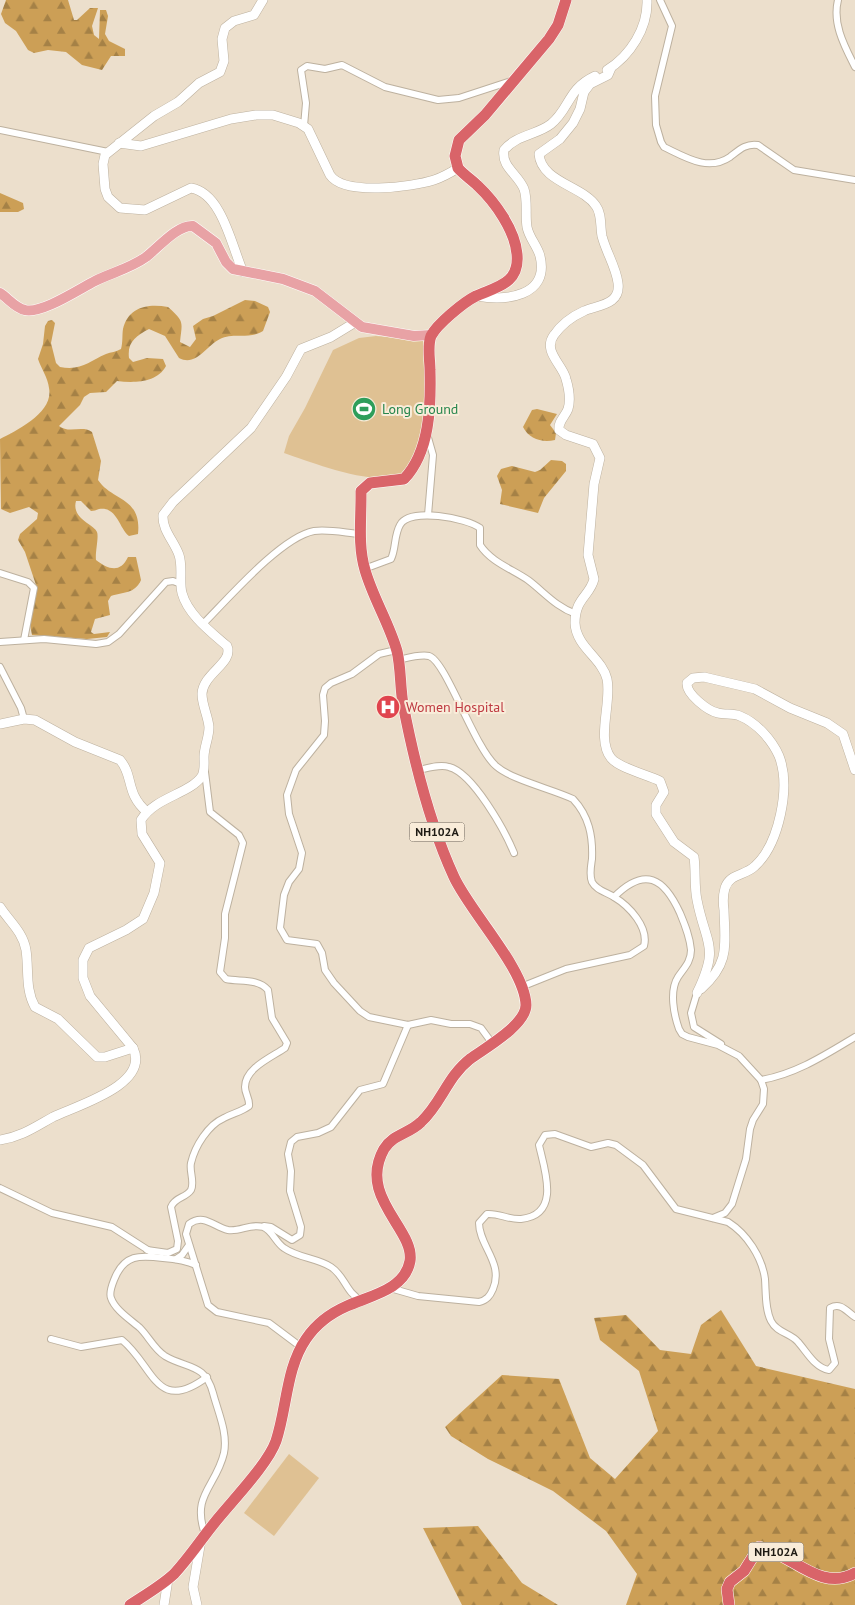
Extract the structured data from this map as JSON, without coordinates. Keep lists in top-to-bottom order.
{
  "streets": {
    "highway": ["NH102A"]
  },
  "places": {
    "sports": ["Long Ground"],
    "hospital": ["Women Hospital"]
  }
}
